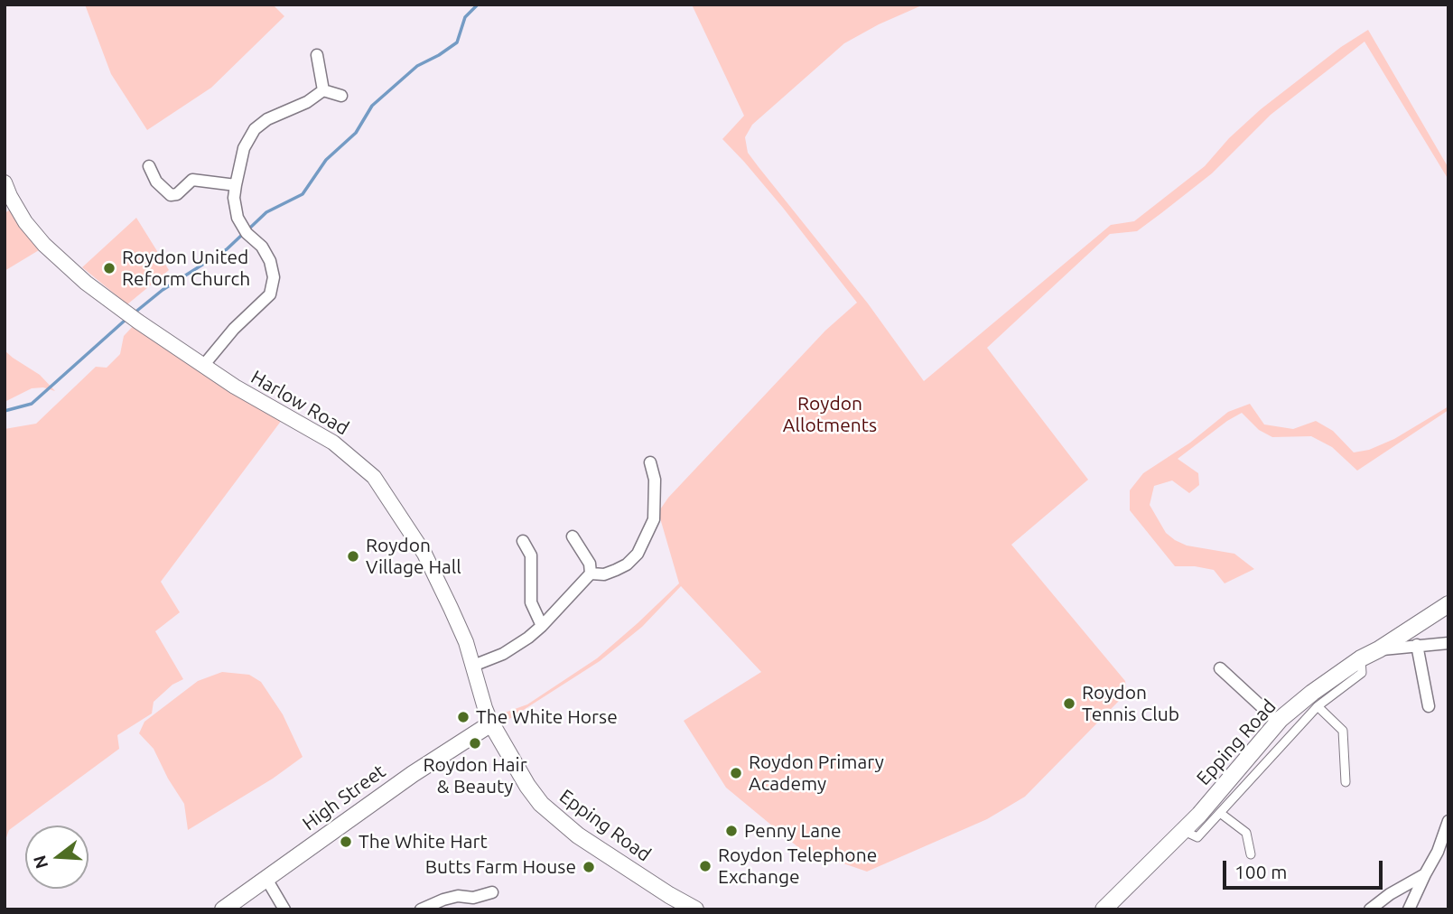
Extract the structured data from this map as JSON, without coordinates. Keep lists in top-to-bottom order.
{
  "streets": {
    "main road": ["Epping Road", "High Street"],
    "street": ["Harlow Road"]
  },
  "crossings": [
    ["Harlow Road", "Epping Road"],
    ["Harlow Road", "High Street"],
    ["Epping Road", "High Street"]
  ],
  "parks": ["Roydon Allotments"],
  "places": [
    "Roydon United Reform Church",
    "Roydon Village Hall",
    "Roydon Tennis Club",
    "The White Horse",
    "Roydon Hair & Beauty",
    "Roydon Primary Academy",
    "Penny Lane",
    "The White Hart",
    "Roydon Telephone Exchange",
    "Butts Farm House"
  ],
  "scale_bar": "100 m",
  "north": "left"
}
